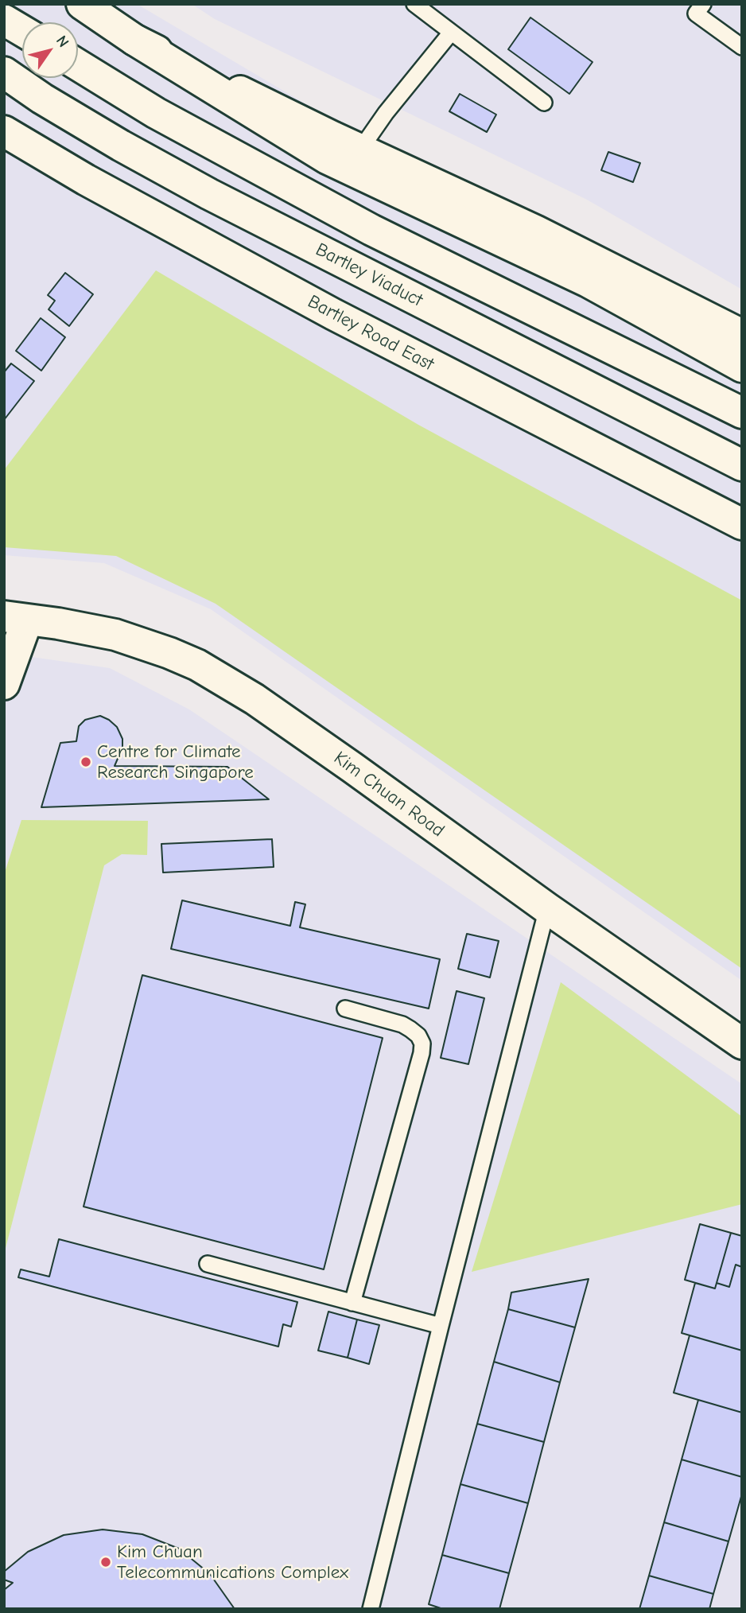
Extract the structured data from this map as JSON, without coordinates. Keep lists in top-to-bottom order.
{
  "streets": {
    "main road": ["Bartley Viaduct", "Bartley Road East", "Kim Chuan Road"]
  },
  "places": ["Centre for Climate Research Singapore", "Kim Chuan Telecommunications Complex"],
  "north": "top right"
}
